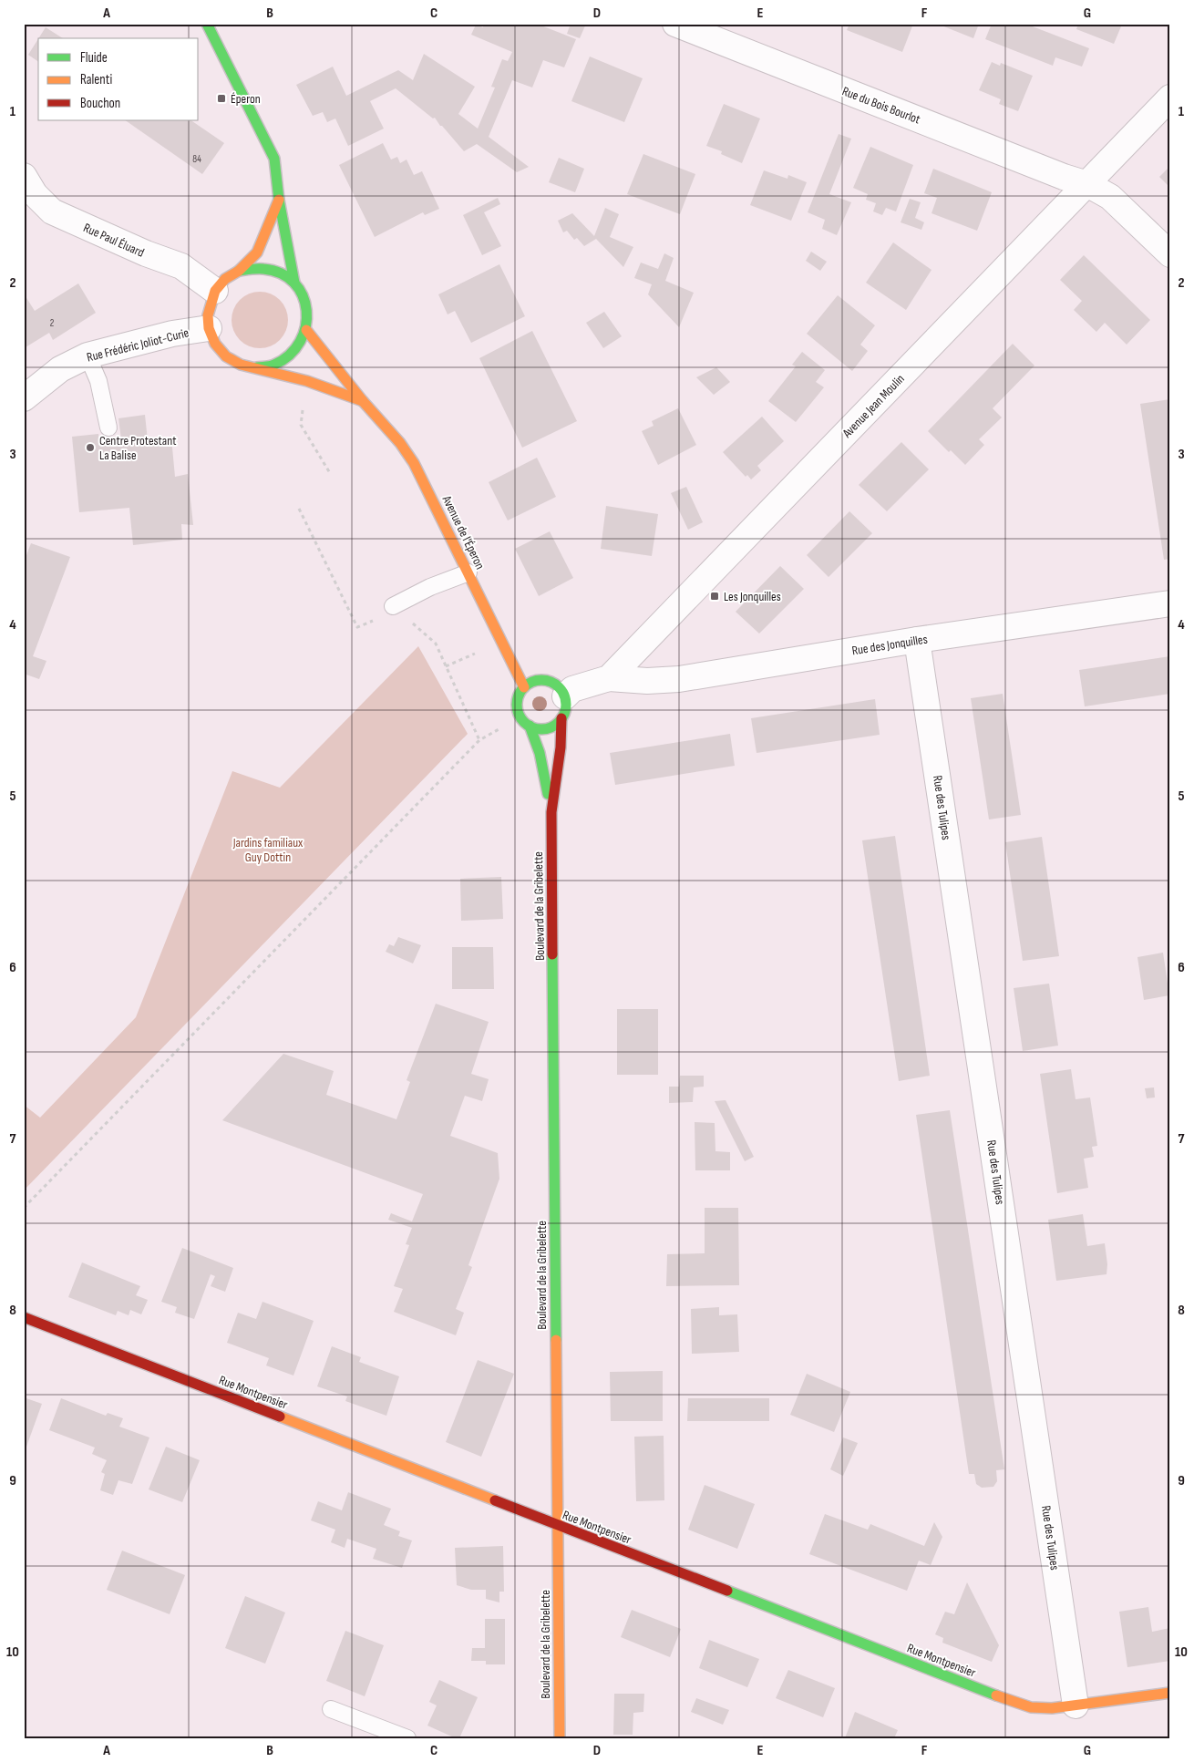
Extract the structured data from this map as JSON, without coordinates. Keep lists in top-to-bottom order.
{
  "streets": {
    "main road": ["Avenue de l'Éperon", "Boulevard de la Gribelette", "Rue Montpensier"],
    "street": [
      "Rue du Bois Bourlot",
      "Rue Paul Éluard",
      "Rue Frédéric Joliot-Curie",
      "Avenue Jean Moulin",
      "Rue des Jonquilles",
      "Rue des Tulipes"
    ]
  },
  "crossings": [
    ["Rue du Bois Bourlot", "Avenue Jean Moulin"],
    ["Rue Paul Éluard", "Rue Frédéric Joliot-Curie"],
    ["Rue Paul Éluard", "Avenue de l'Éperon"],
    ["Rue Frédéric Joliot-Curie", "Avenue de l'Éperon"],
    ["Avenue Jean Moulin", "Avenue de l'Éperon"],
    ["Avenue Jean Moulin", "Rue des Jonquilles"],
    ["Avenue Jean Moulin", "Boulevard de la Gribelette"],
    ["Avenue de l'Éperon", "Boulevard de la Gribelette"],
    ["Rue des Jonquilles", "Rue des Tulipes"],
    ["Rue des Tulipes", "Rue Montpensier"],
    ["Boulevard de la Gribelette", "Rue Montpensier"]
  ],
  "parks": ["Jardins familiaux Guy Dottin"],
  "places": {
    "transit": ["Éperon", "Les Jonquilles"],
    "other": ["Centre Protestant La Balise"]
  },
  "house_numbers": ["84", "2"],
  "legend": ["Fluide", "Ralenti", "Bouchon"],
  "grid": {
    "columns": [
      "A",
      "B",
      "C",
      "D",
      "E",
      "F",
      "G"
    ],
    "rows": [
      "1",
      "2",
      "3",
      "4",
      "5",
      "6",
      "7",
      "8",
      "9",
      "10"
    ]
  }
}
